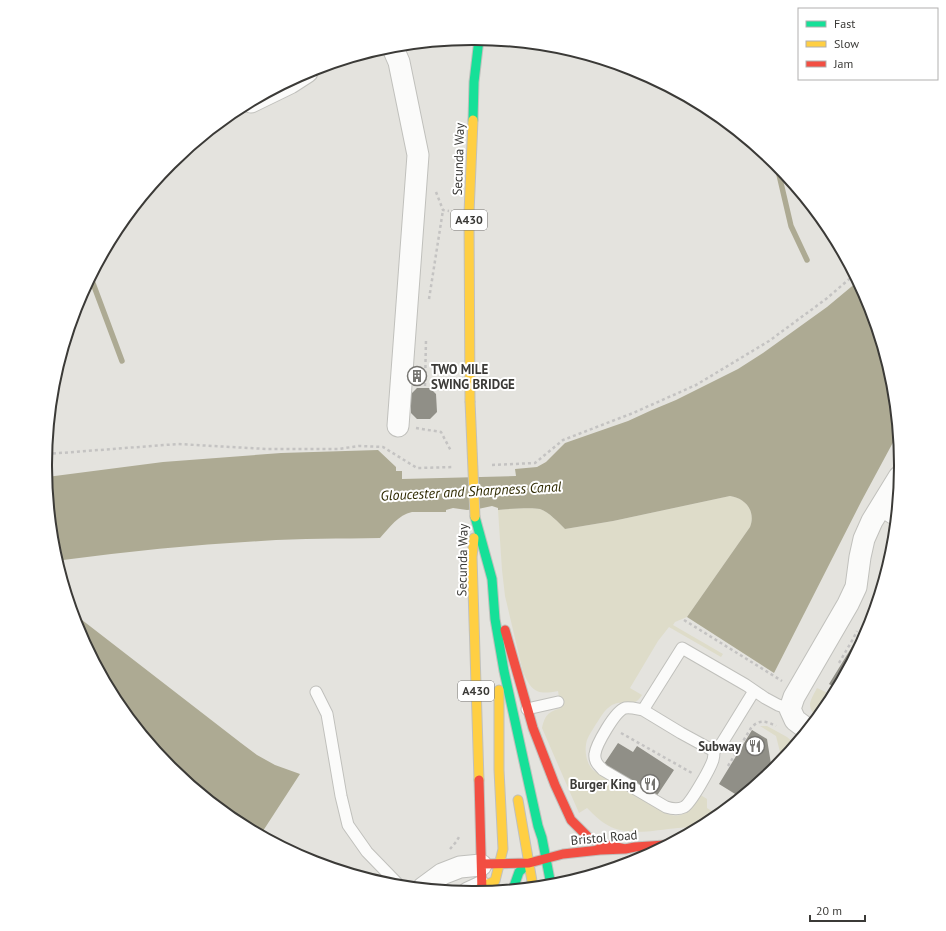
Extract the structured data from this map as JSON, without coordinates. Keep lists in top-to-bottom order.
{
  "streets": {
    "main road": ["Secunda Way", "A430", "Bristol Road"]
  },
  "crossings": [
    ["Secunda Way", "A430"],
    ["Secunda Way", "Bristol Road"],
    ["A430", "Bristol Road"]
  ],
  "water": ["Gloucester and Sharpness Canal"],
  "places": {
    "building": ["TWO MILE SWING BRIDGE"],
    "restaurant": ["Subway", "Burger King"]
  },
  "legend": ["Fast", "Slow", "Jam"],
  "scale_bar": "20 m"
}
